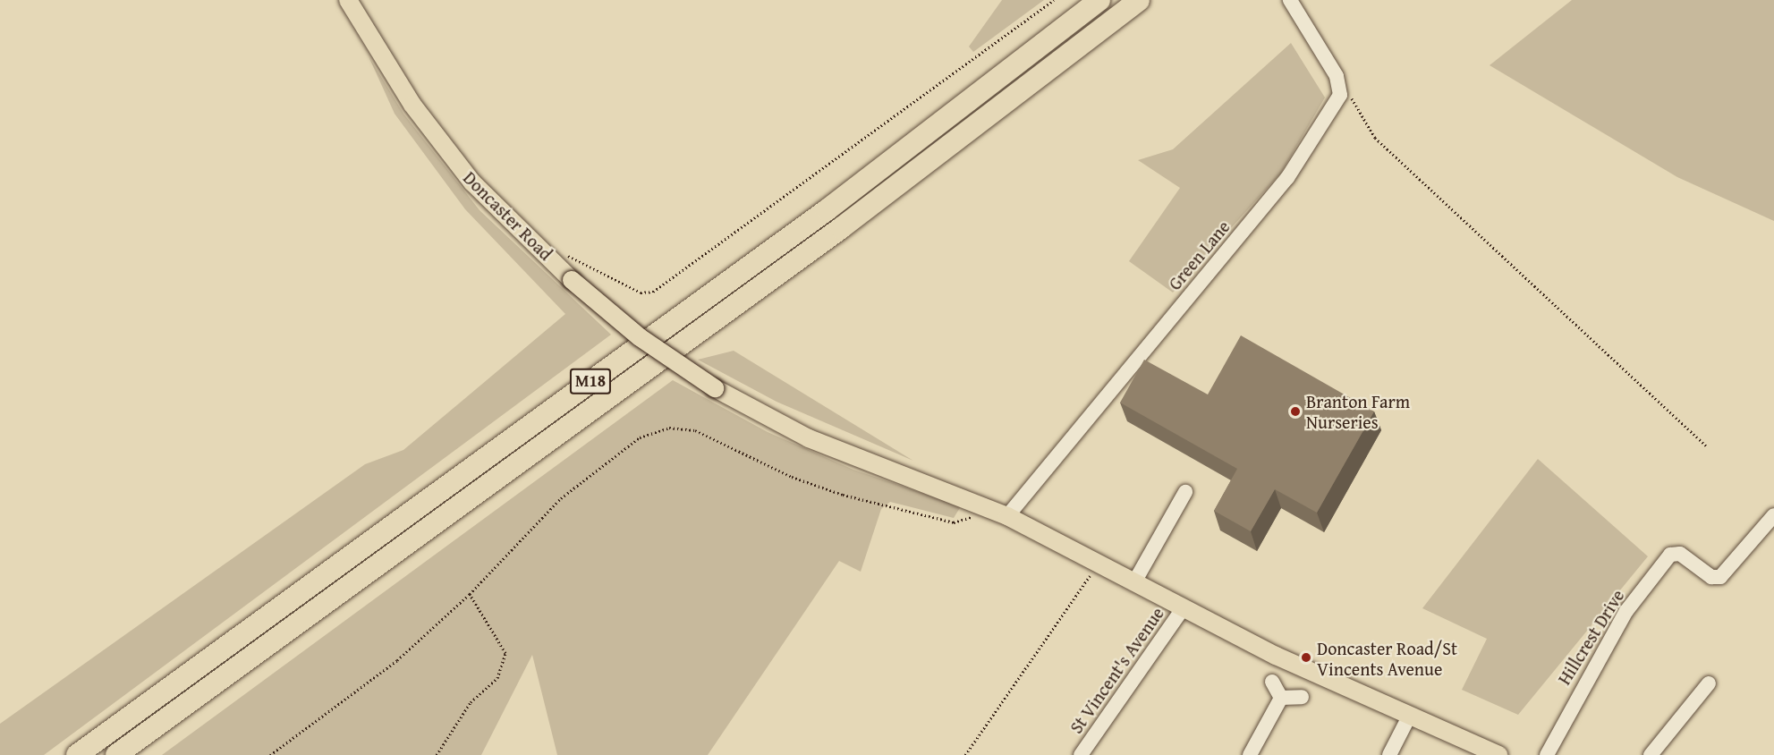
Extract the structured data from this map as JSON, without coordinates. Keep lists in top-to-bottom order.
{
  "streets": {
    "highway": ["M18"],
    "main road": ["Doncaster Road"],
    "street": ["Green Lane", "Hillcrest Drive", "St Vincent's Avenue"]
  },
  "crossings": [
    ["Doncaster Road", "Green Lane"],
    ["Doncaster Road", "St Vincent's Avenue"]
  ],
  "places": ["Branton Farm Nurseries", "Doncaster Road/St Vincents Avenue"]
}
